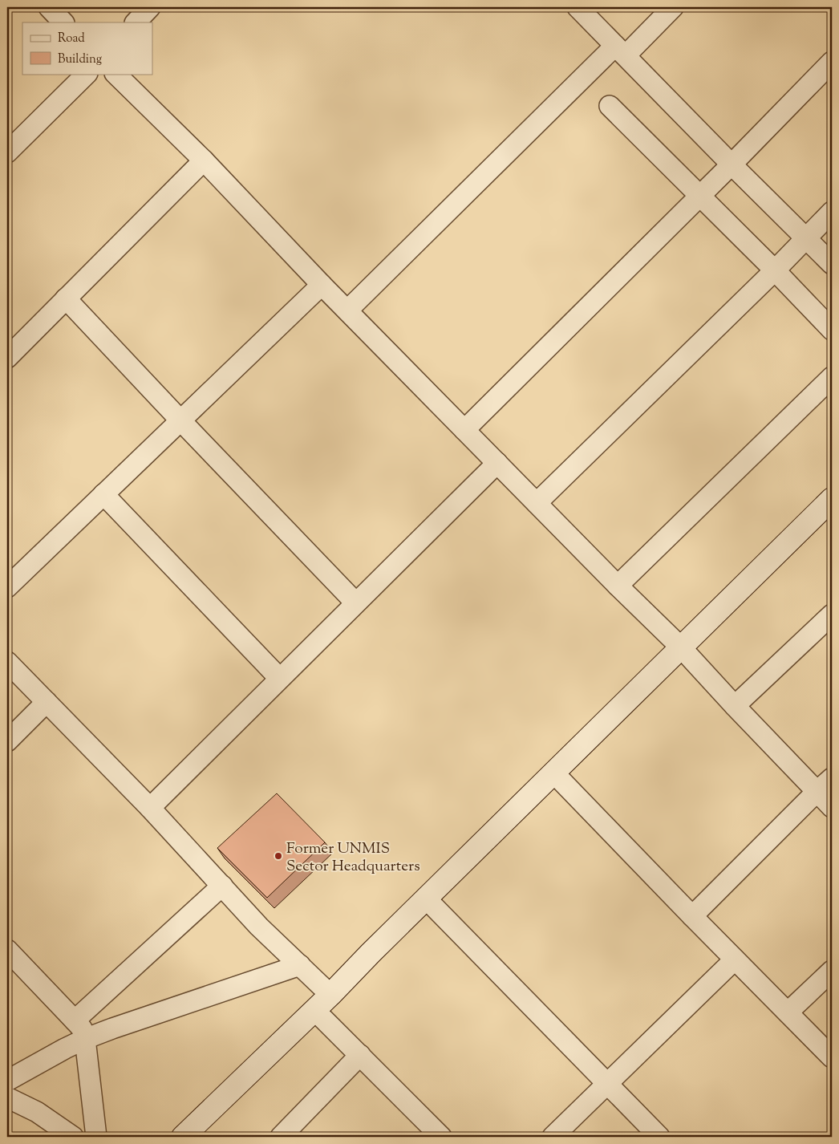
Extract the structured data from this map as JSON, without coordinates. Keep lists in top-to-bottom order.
{
  "places": ["Former UNMIS Sector Headquarters"],
  "legend": ["Road", "Building"]
}
